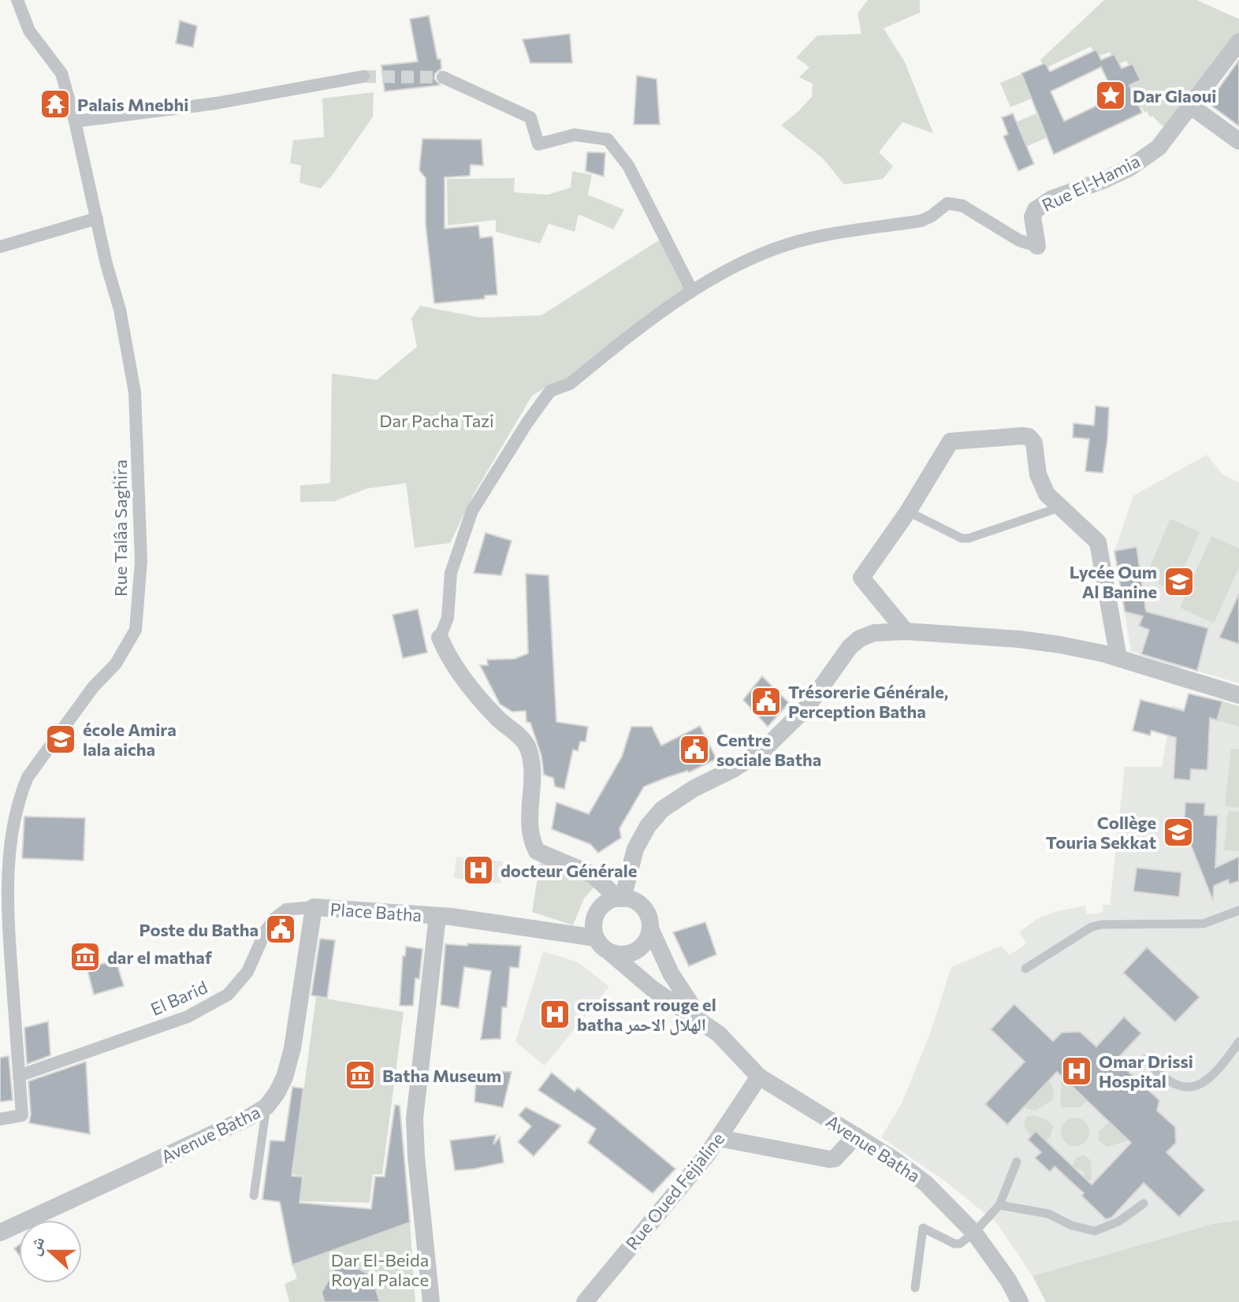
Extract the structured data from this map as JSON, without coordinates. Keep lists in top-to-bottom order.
{
  "streets": {
    "street": [
      "Rue El-Hamia",
      "Rue Talâa Saghira",
      "Place Batha",
      "El Barid",
      "Avenue Batha",
      "Rue Oued Fejjaline"
    ]
  },
  "crossings": [
    ["Rue Talâa Saghira", "El Barid"],
    ["Place Batha", "El Barid"],
    ["Place Batha", "Avenue Batha"],
    ["El Barid", "Avenue Batha"],
    ["Avenue Batha", "Rue Oued Fejjaline"]
  ],
  "parks": ["Dar Pacha Tazi", "Dar El-Beida Royal Palace"],
  "places": {
    "place": ["Dar Glaoui"],
    "temple": ["Palais Mnebhi"],
    "school or university": ["Lycée Oum Al Banine", "école Amira lala aicha", "Collège Touria Sekkat"],
    "public building": ["Trésorerie Générale, Perception Batha", "Centre sociale Batha", "Poste du Batha"],
    "hospital": ["docteur Générale", "croissant rouge el batha الهلال الاحمر", "Omar Drissi Hospital"],
    "museum": ["dar el mathaf", "Batha Museum"]
  },
  "north": "left"
}
